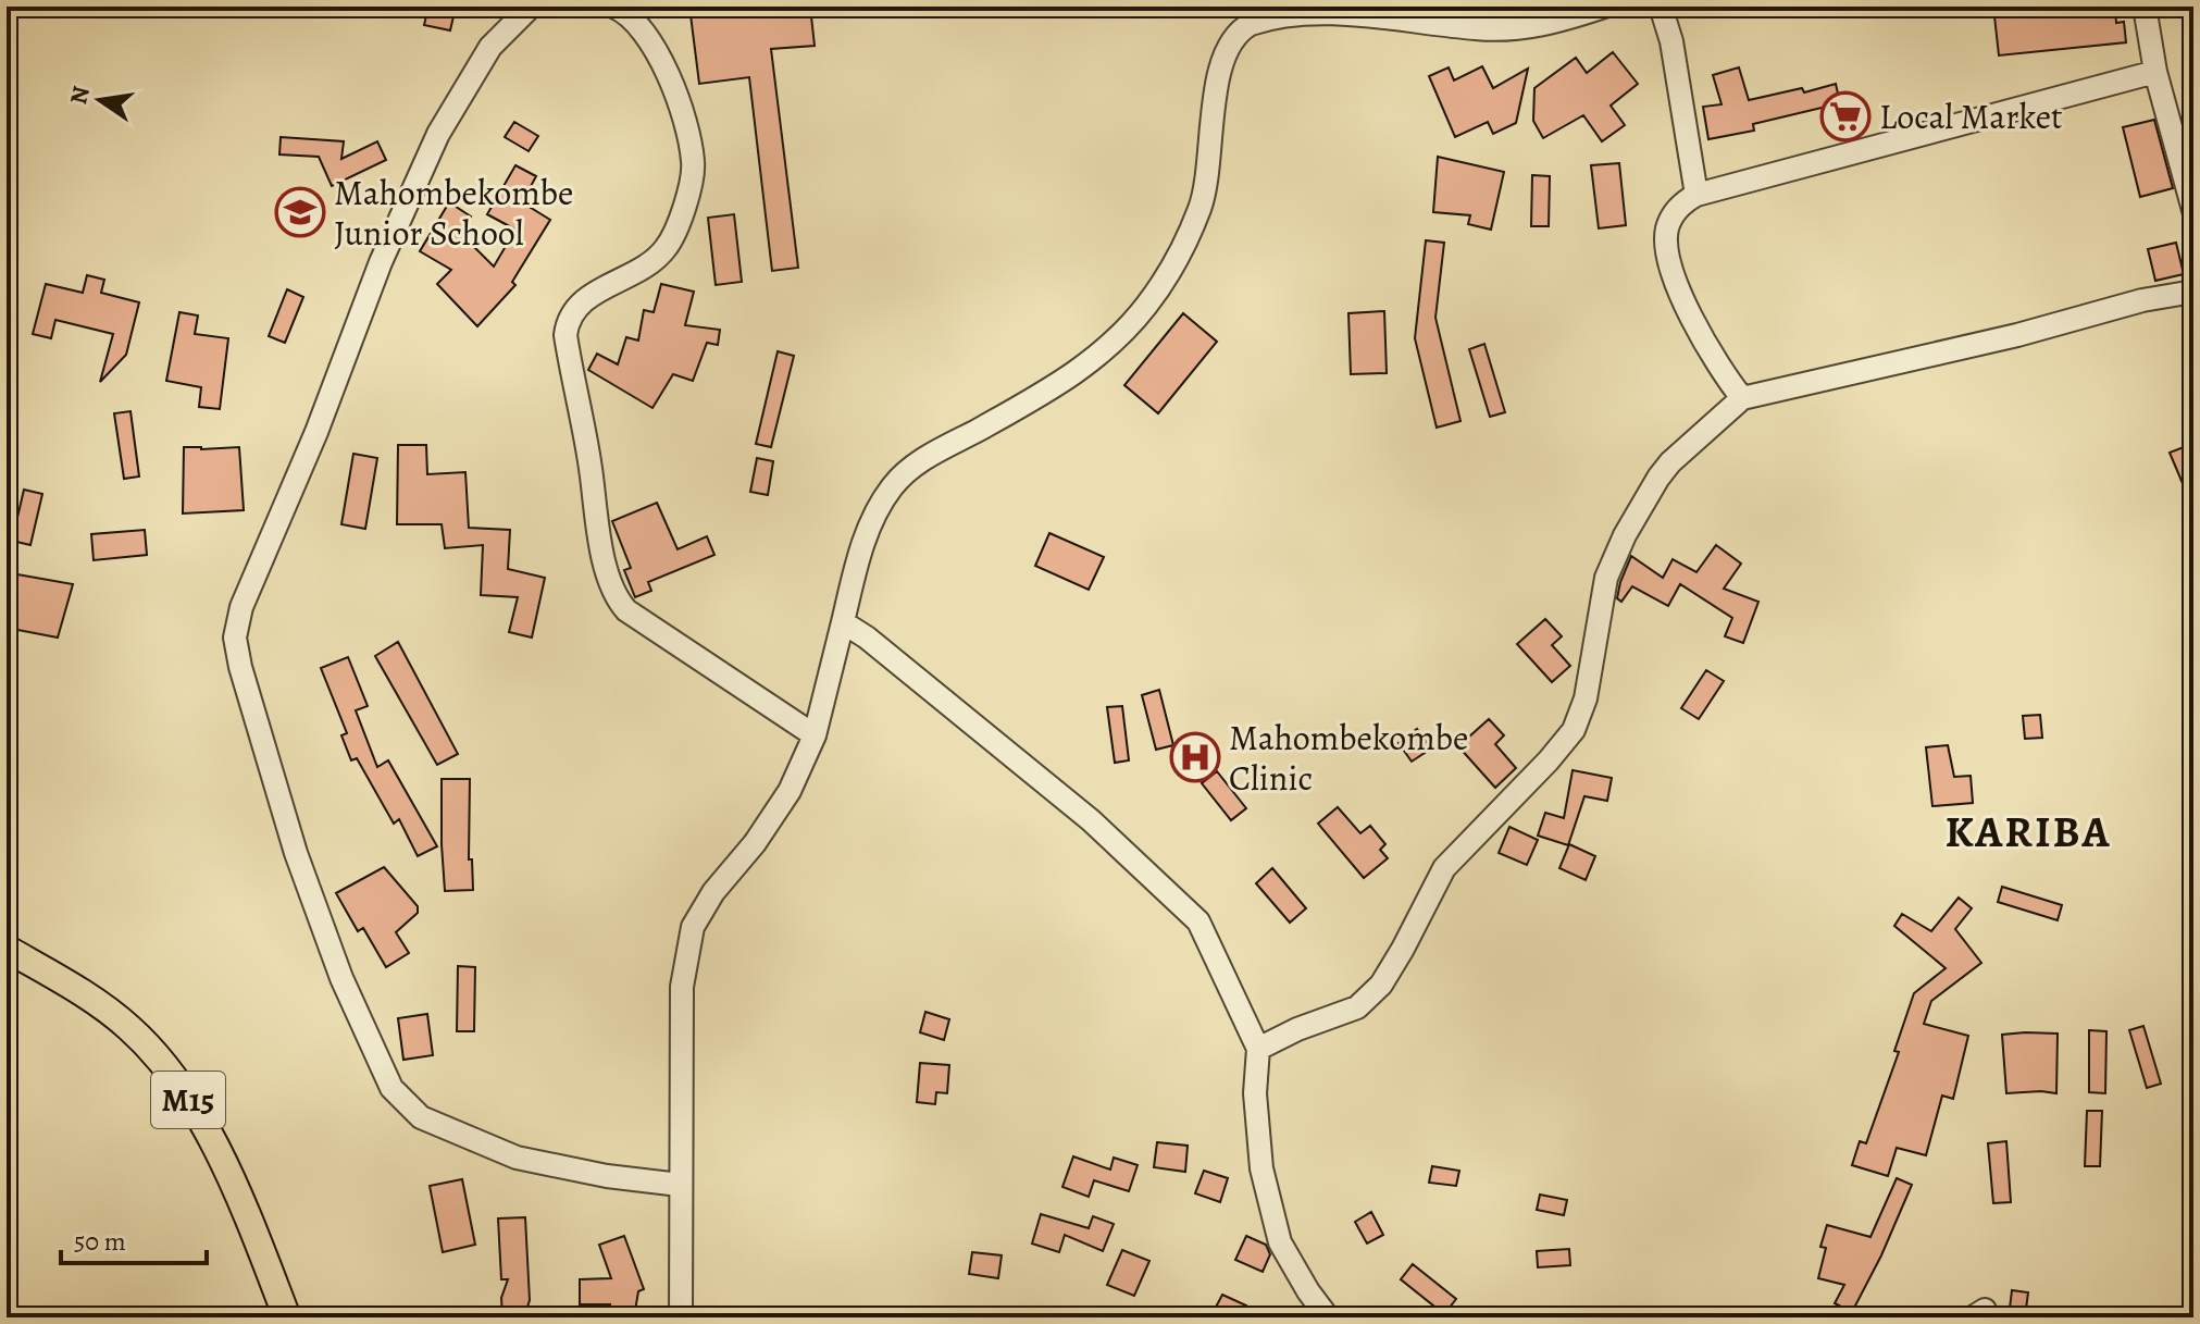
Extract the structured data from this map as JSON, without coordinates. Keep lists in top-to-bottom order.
{
  "streets": {
    "main road": ["M15"]
  },
  "districts": ["KARIBA"],
  "places": {
    "supermarket": ["Local Market"],
    "school or university": ["Mahombekombe Junior School"],
    "hospital": ["Mahombekombe Clinic"]
  },
  "scale_bar": "50 m",
  "north": "left"
}
